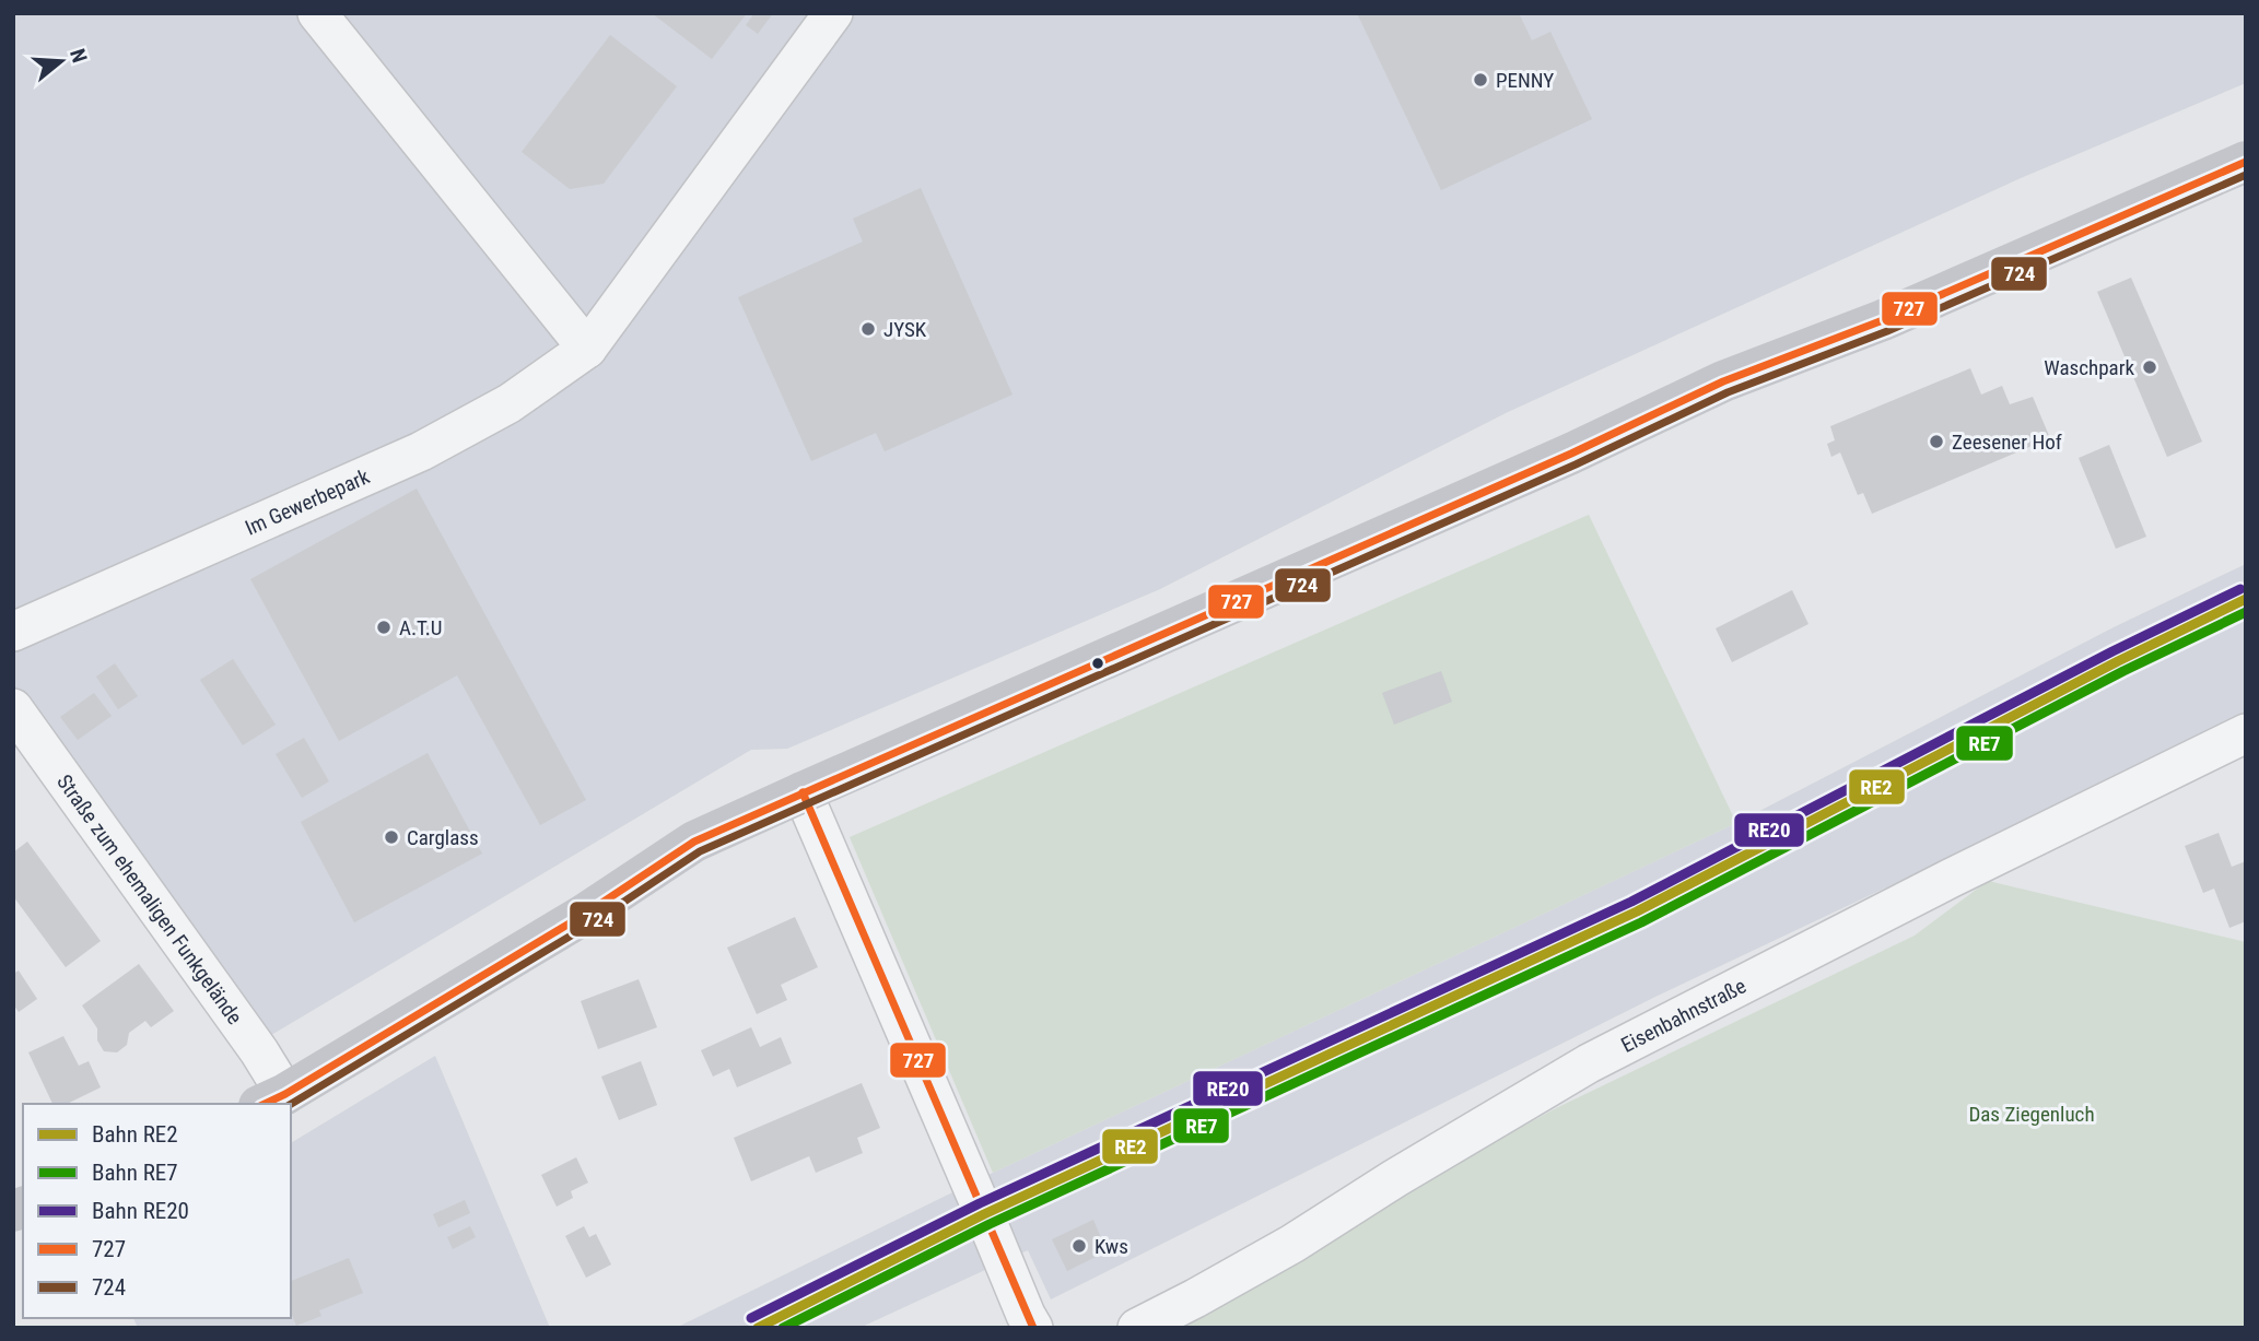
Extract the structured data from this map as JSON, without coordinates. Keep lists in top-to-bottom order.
{
  "streets": {
    "street": ["Im Gewerbepark", "Straße zum ehemaligen Funkgelände", "Eisenbahnstraße"]
  },
  "parks": ["Das Ziegenluch"],
  "places": [
    "PENNY",
    "JYSK",
    "Waschpark",
    "Zeesener Hof",
    "A.T.U",
    "Carglass",
    "Kws"
  ],
  "lines": [
    "transit line 727",
    "transit line 724",
    "rail line RE20",
    "rail line RE2",
    "rail line RE7"
  ],
  "legend": [
    "Bahn RE2",
    "Bahn RE7",
    "Bahn RE20",
    "727",
    "724"
  ],
  "north": "right"
}
